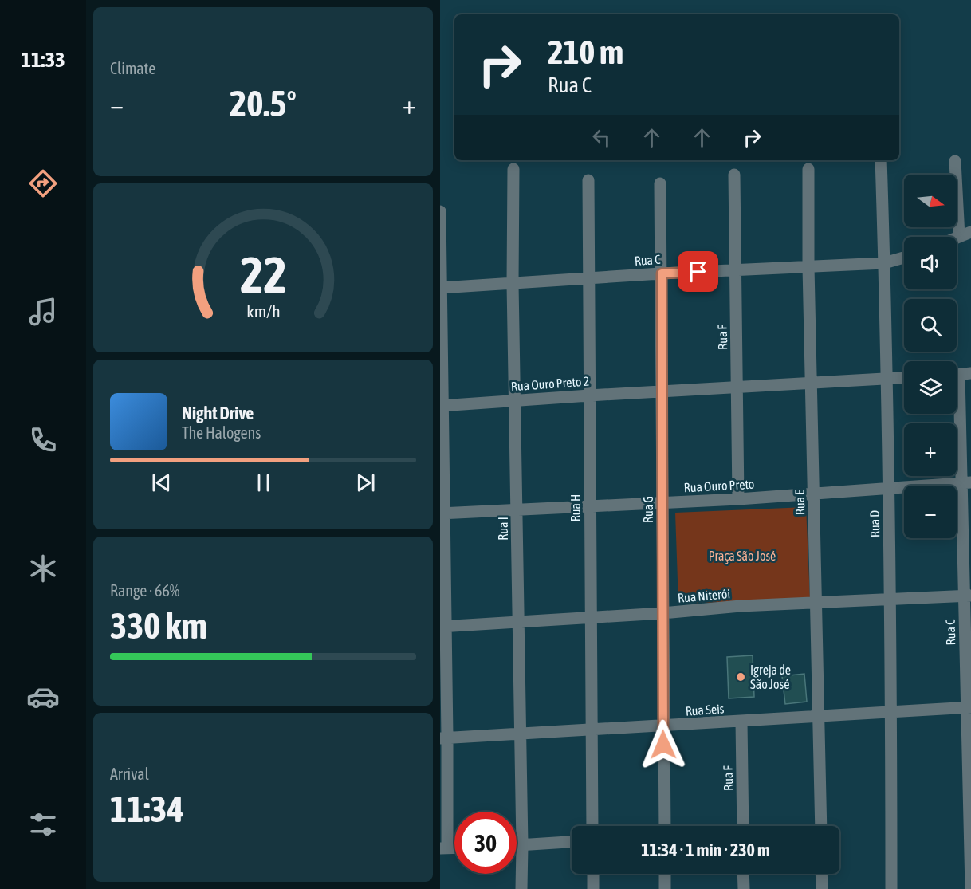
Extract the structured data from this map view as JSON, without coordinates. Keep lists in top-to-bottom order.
{
  "streets": {
    "street": [
      "Rua C",
      "Rua F",
      "Rua Ouro Preto 2",
      "Rua Ouro Preto",
      "Rua E",
      "Rua H",
      "Rua G",
      "Rua D",
      "Rua I",
      "Rua Niterói",
      "Rua Seis"
    ]
  },
  "crossings": [
    ["Rua C", "Rua F"],
    ["Rua C", "Rua Ouro Preto"],
    ["Rua C", "Rua E"],
    ["Rua C", "Rua H"],
    ["Rua C", "Rua G"],
    ["Rua C", "Rua D"],
    ["Rua C", "Rua I"],
    ["Rua C", "Rua Niterói"],
    ["Rua C", "Rua Seis"],
    ["Rua F", "Rua Ouro Preto"],
    ["Rua F", "Rua Seis"],
    ["Rua Ouro Preto 2", "Rua H"],
    ["Rua Ouro Preto 2", "Rua G"],
    ["Rua Ouro Preto 2", "Rua I"],
    ["Rua Ouro Preto", "Rua E"],
    ["Rua Ouro Preto", "Rua H"],
    ["Rua Ouro Preto", "Rua G"],
    ["Rua Ouro Preto", "Rua D"],
    ["Rua Ouro Preto", "Rua I"],
    ["Rua E", "Rua Niterói"],
    ["Rua E", "Rua Seis"],
    ["Rua H", "Rua Niterói"],
    ["Rua H", "Rua Seis"],
    ["Rua G", "Rua Niterói"],
    ["Rua G", "Rua Seis"],
    ["Rua D", "Rua Niterói"],
    ["Rua D", "Rua Seis"],
    ["Rua I", "Rua Niterói"],
    ["Rua I", "Rua Seis"]
  ],
  "parks": ["Praça São José"],
  "places": ["Igreja de São José"],
  "north": "right",
  "page": {
    "tabs": "11:33",
    "tile": [
      "Climate",
      ["Range · 66%", "330 km"],
      ["Arrival", "11:34"]
    ],
    "turn": ["210 m", "Rua C"],
    "heat": ["−", "20.5°", "+"],
    "map_buttons": ["+", "−"],
    "song": ["Night Drive", "The Halogens"],
    "limit": "30",
    "trip": "11:34 · 1 min · 230 m",
    "gauge": ["22", "km/h"]
  }
}
